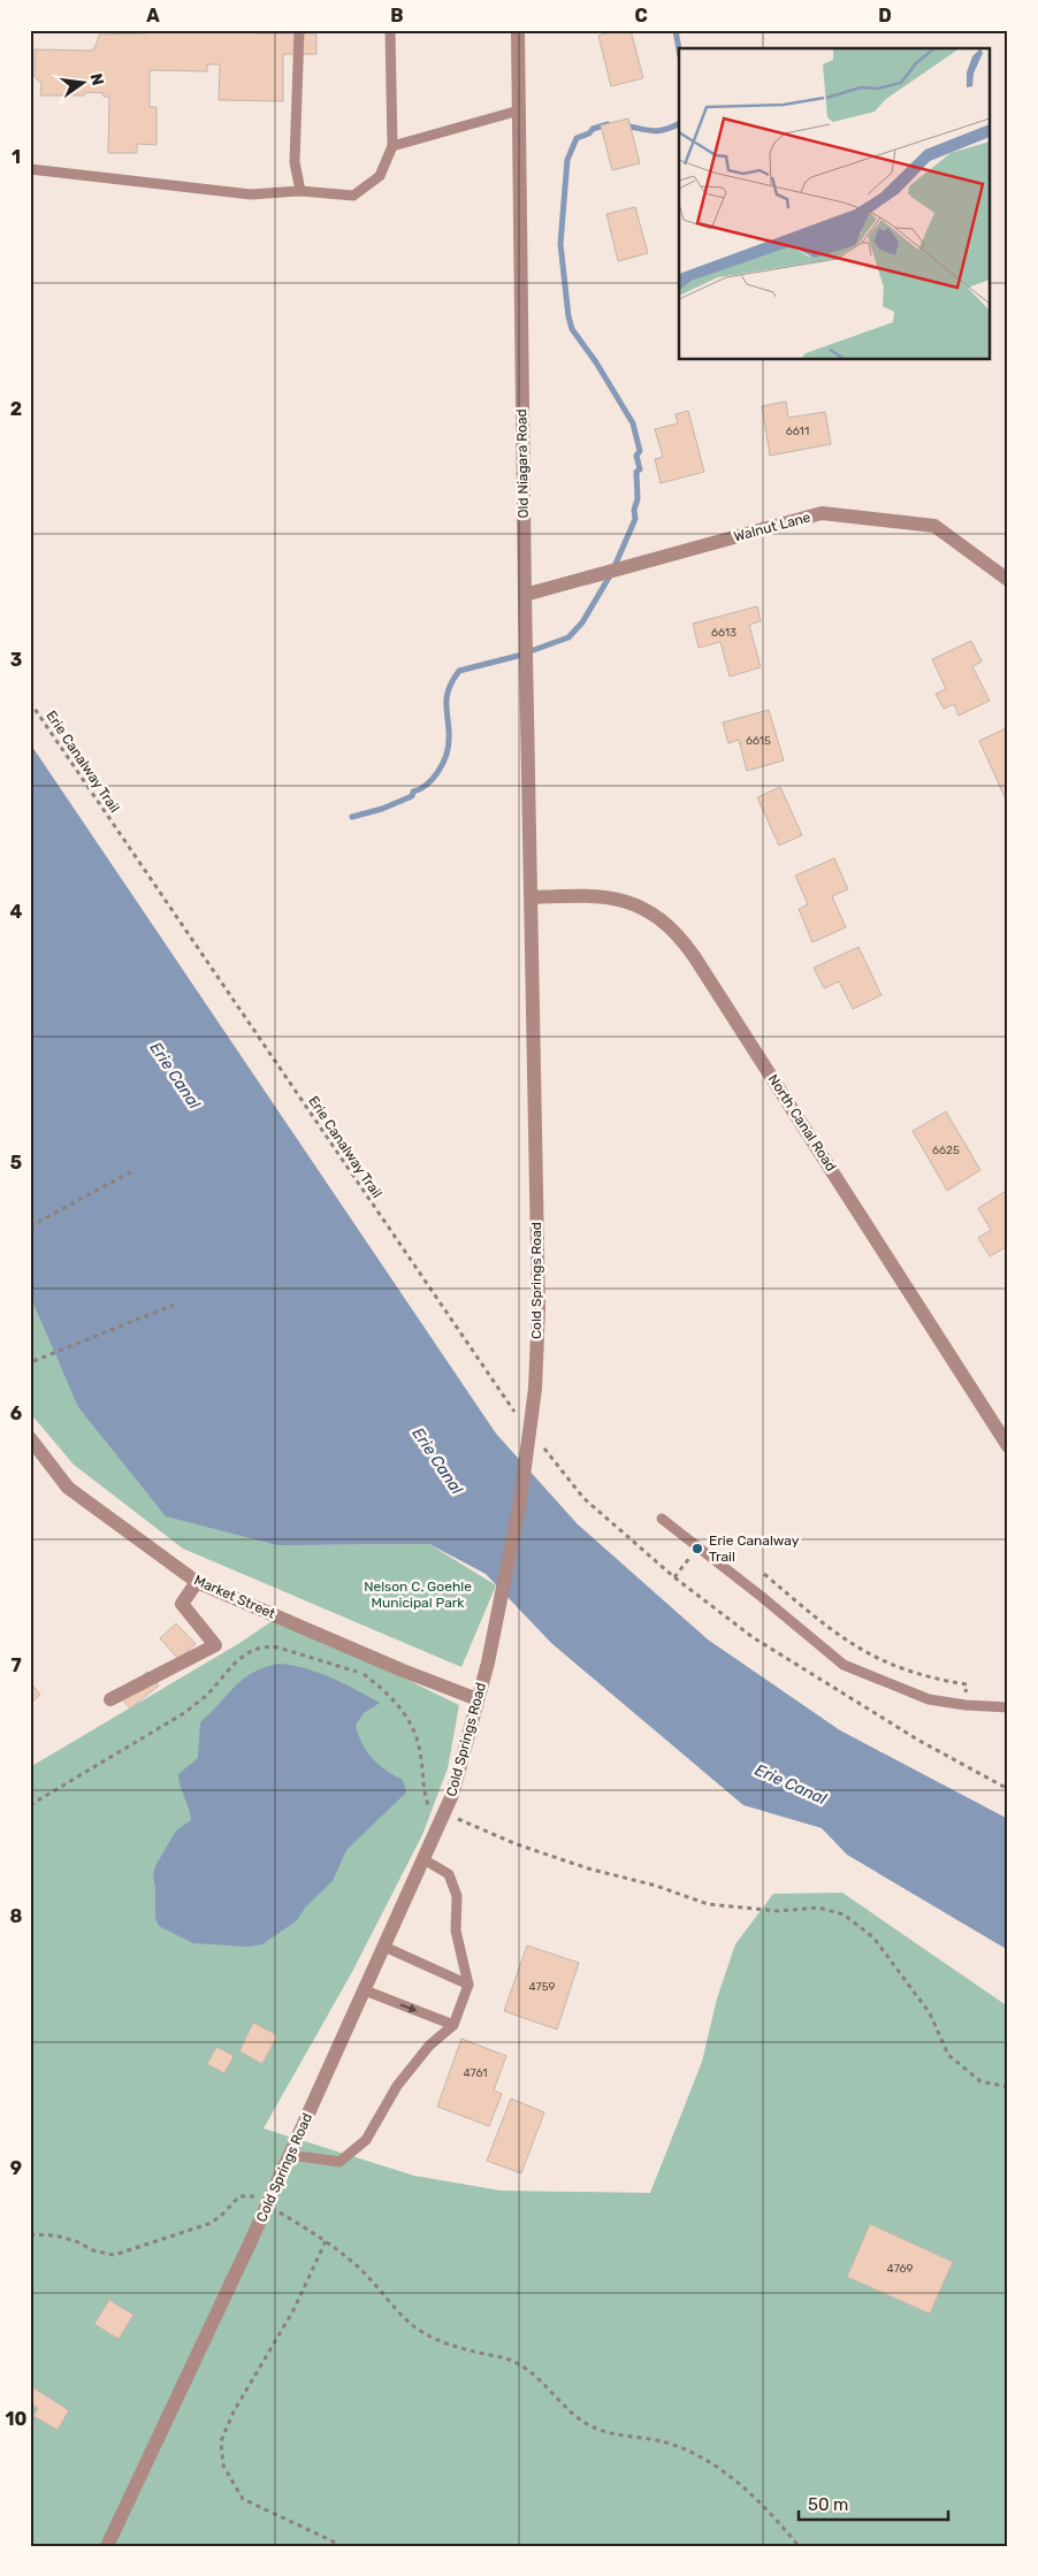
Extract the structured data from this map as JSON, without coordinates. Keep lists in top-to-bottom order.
{
  "streets": {
    "street": [
      "Old Niagara Road",
      "Walnut Lane",
      "North Canal Road",
      "Cold Springs Road",
      "Market Street"
    ],
    "path": ["Erie Canalway Trail"]
  },
  "crossings": [
    ["Old Niagara Road", "Walnut Lane"],
    ["Old Niagara Road", "North Canal Road"],
    ["Old Niagara Road", "Cold Springs Road"],
    ["North Canal Road", "Cold Springs Road"],
    ["Cold Springs Road", "Market Street"]
  ],
  "water": ["Erie Canal"],
  "parks": ["Nelson C. Goehle Municipal Park"],
  "places": ["Erie Canalway Trail"],
  "house_numbers": [
    "6611",
    "6613",
    "6615",
    "6625",
    "4759",
    "4761",
    "4769"
  ],
  "scale_bar": "50 m",
  "north": "right",
  "grid": {
    "columns": [
      "A",
      "B",
      "C",
      "D"
    ],
    "rows": [
      "1",
      "2",
      "3",
      "4",
      "5",
      "6",
      "7",
      "8",
      "9",
      "10"
    ]
  }
}
